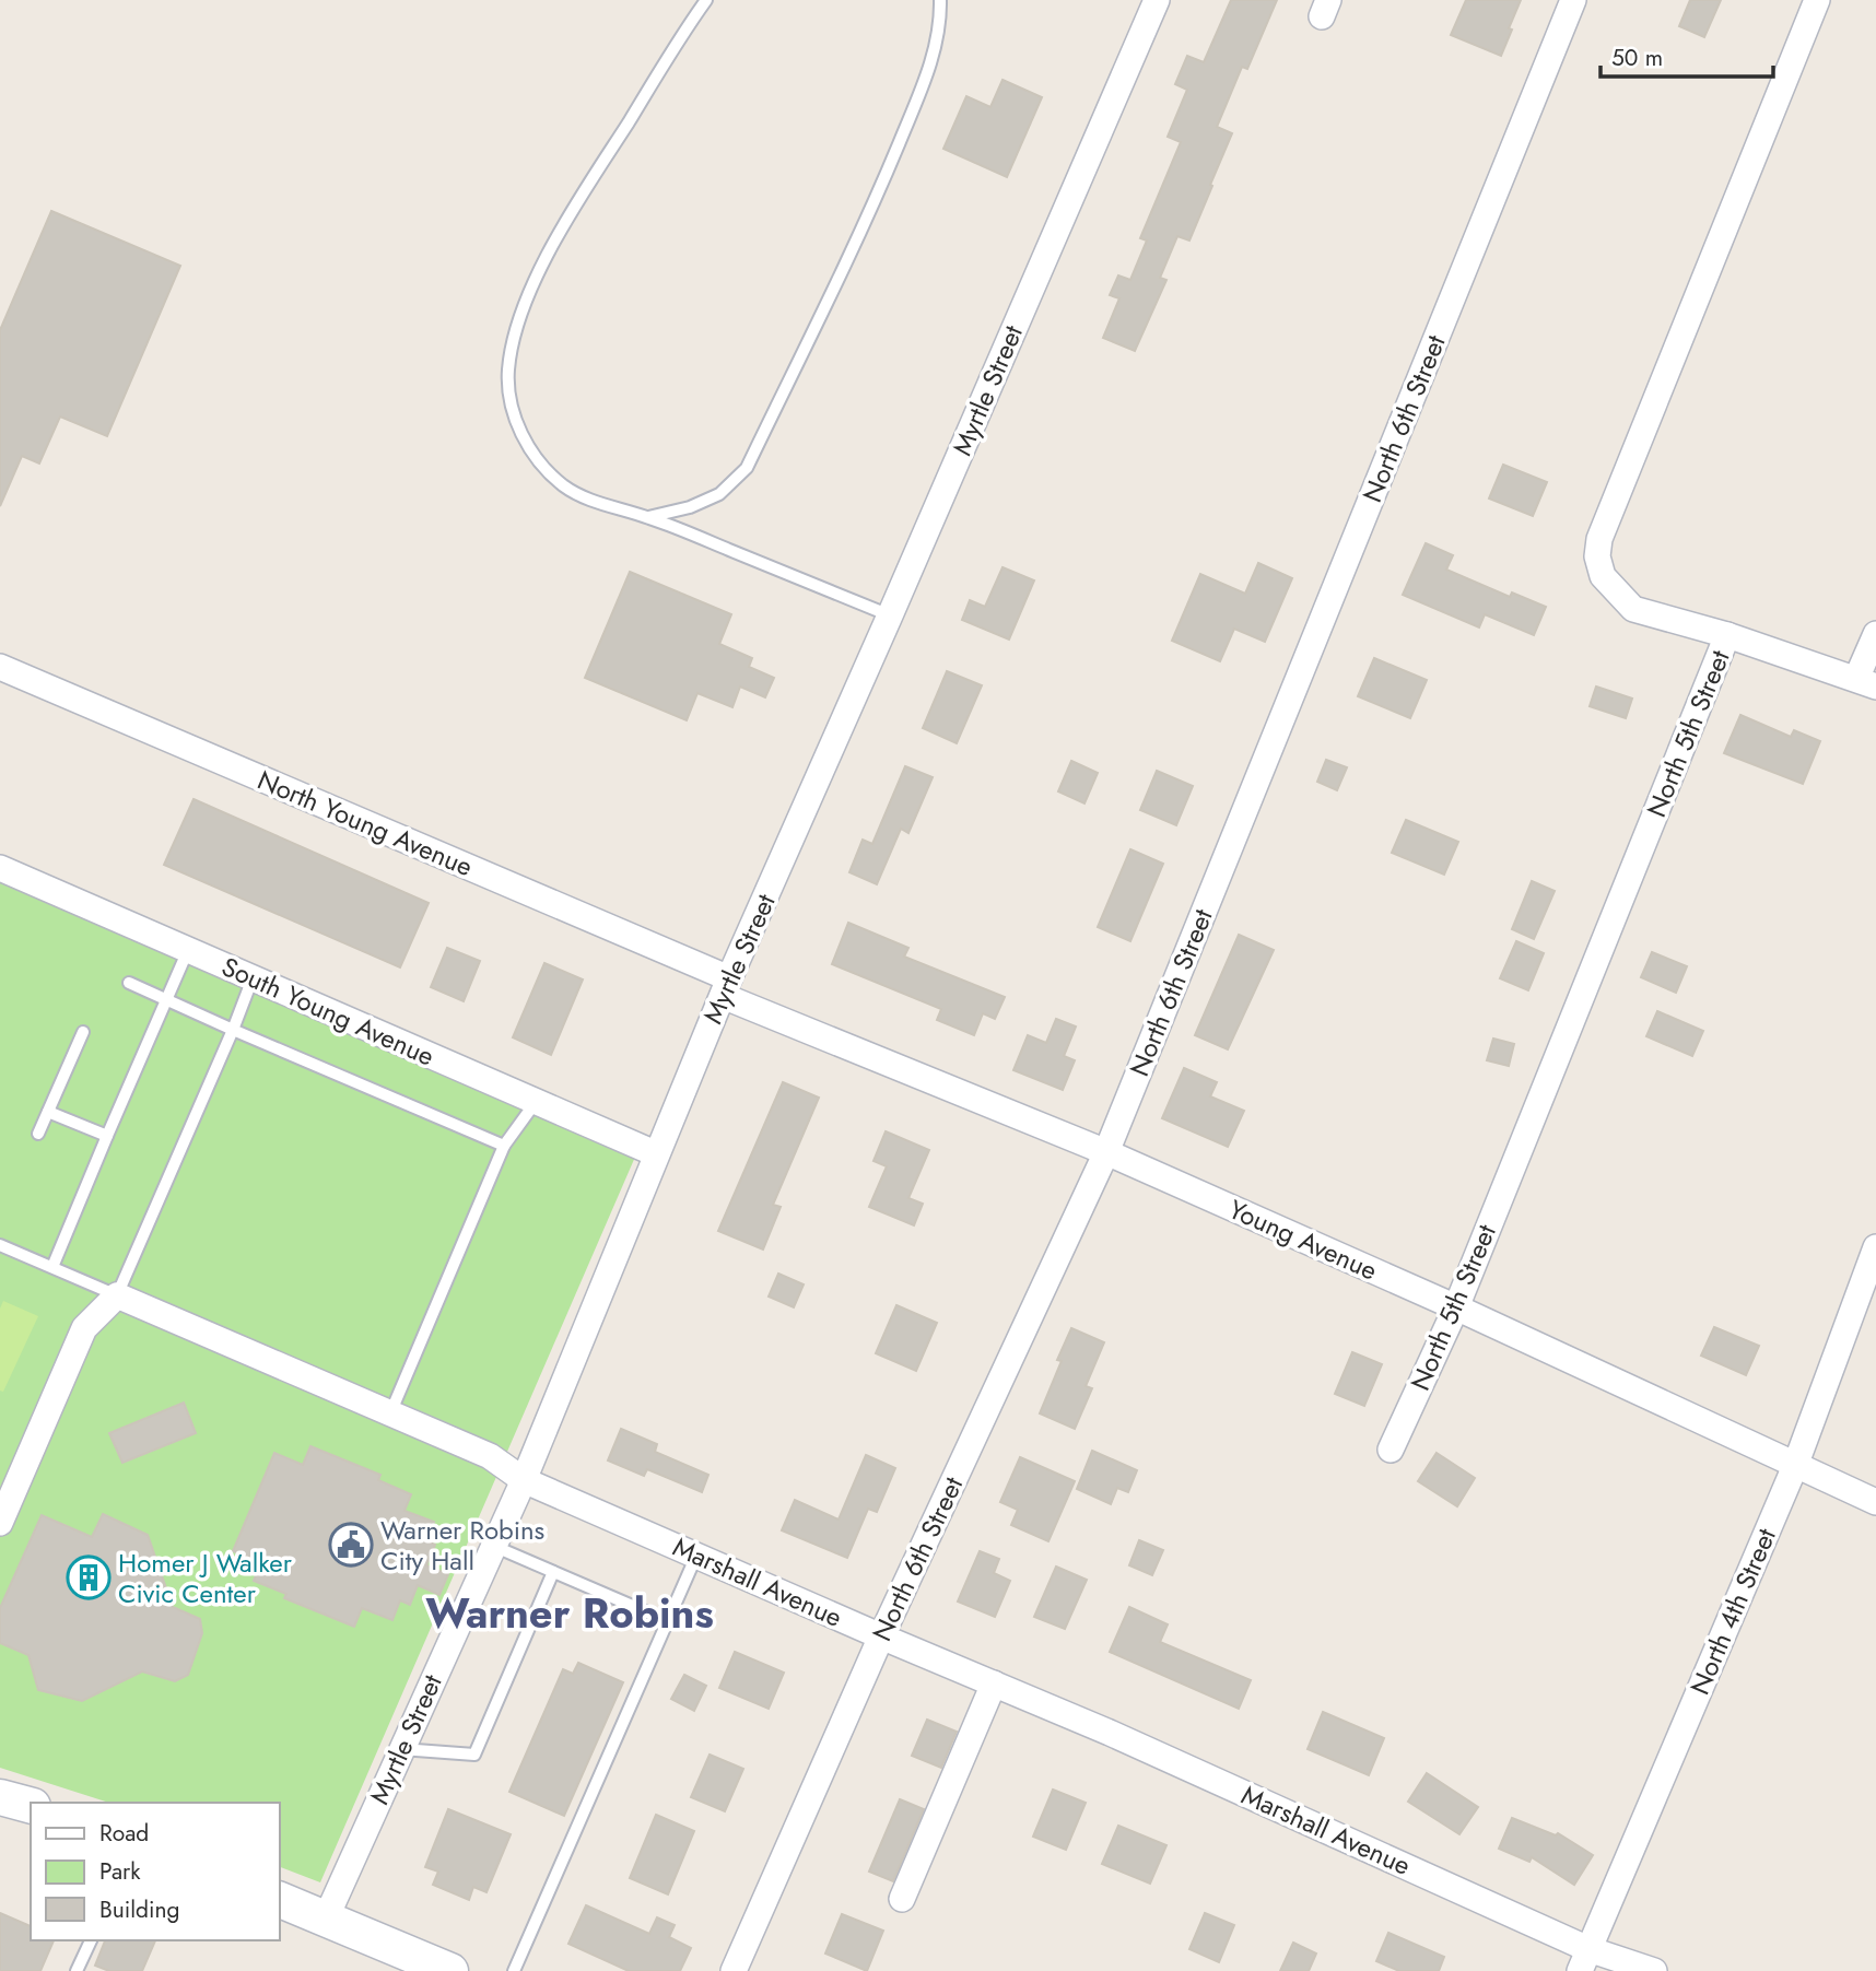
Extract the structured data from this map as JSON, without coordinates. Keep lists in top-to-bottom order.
{
  "streets": {
    "street": [
      "Myrtle Street",
      "North 6th Street",
      "North 5th Street",
      "North Young Avenue",
      "South Young Avenue",
      "Young Avenue",
      "Marshall Avenue",
      "North 4th Street"
    ]
  },
  "crossings": [
    ["Myrtle Street", "North Young Avenue"],
    ["Myrtle Street", "South Young Avenue"],
    ["Myrtle Street", "Young Avenue"],
    ["Myrtle Street", "Marshall Avenue"],
    ["North 6th Street", "Young Avenue"],
    ["North 6th Street", "Marshall Avenue"],
    ["North 5th Street", "Young Avenue"],
    ["North Young Avenue", "Young Avenue"],
    ["Young Avenue", "North 4th Street"],
    ["Marshall Avenue", "North 4th Street"]
  ],
  "districts": ["Warner Robins"],
  "places": {
    "public building": ["Warner Robins City Hall"],
    "building": ["Homer J Walker Civic Center"]
  },
  "legend": ["Road", "Park", "Building"],
  "scale_bar": "50 m"
}
